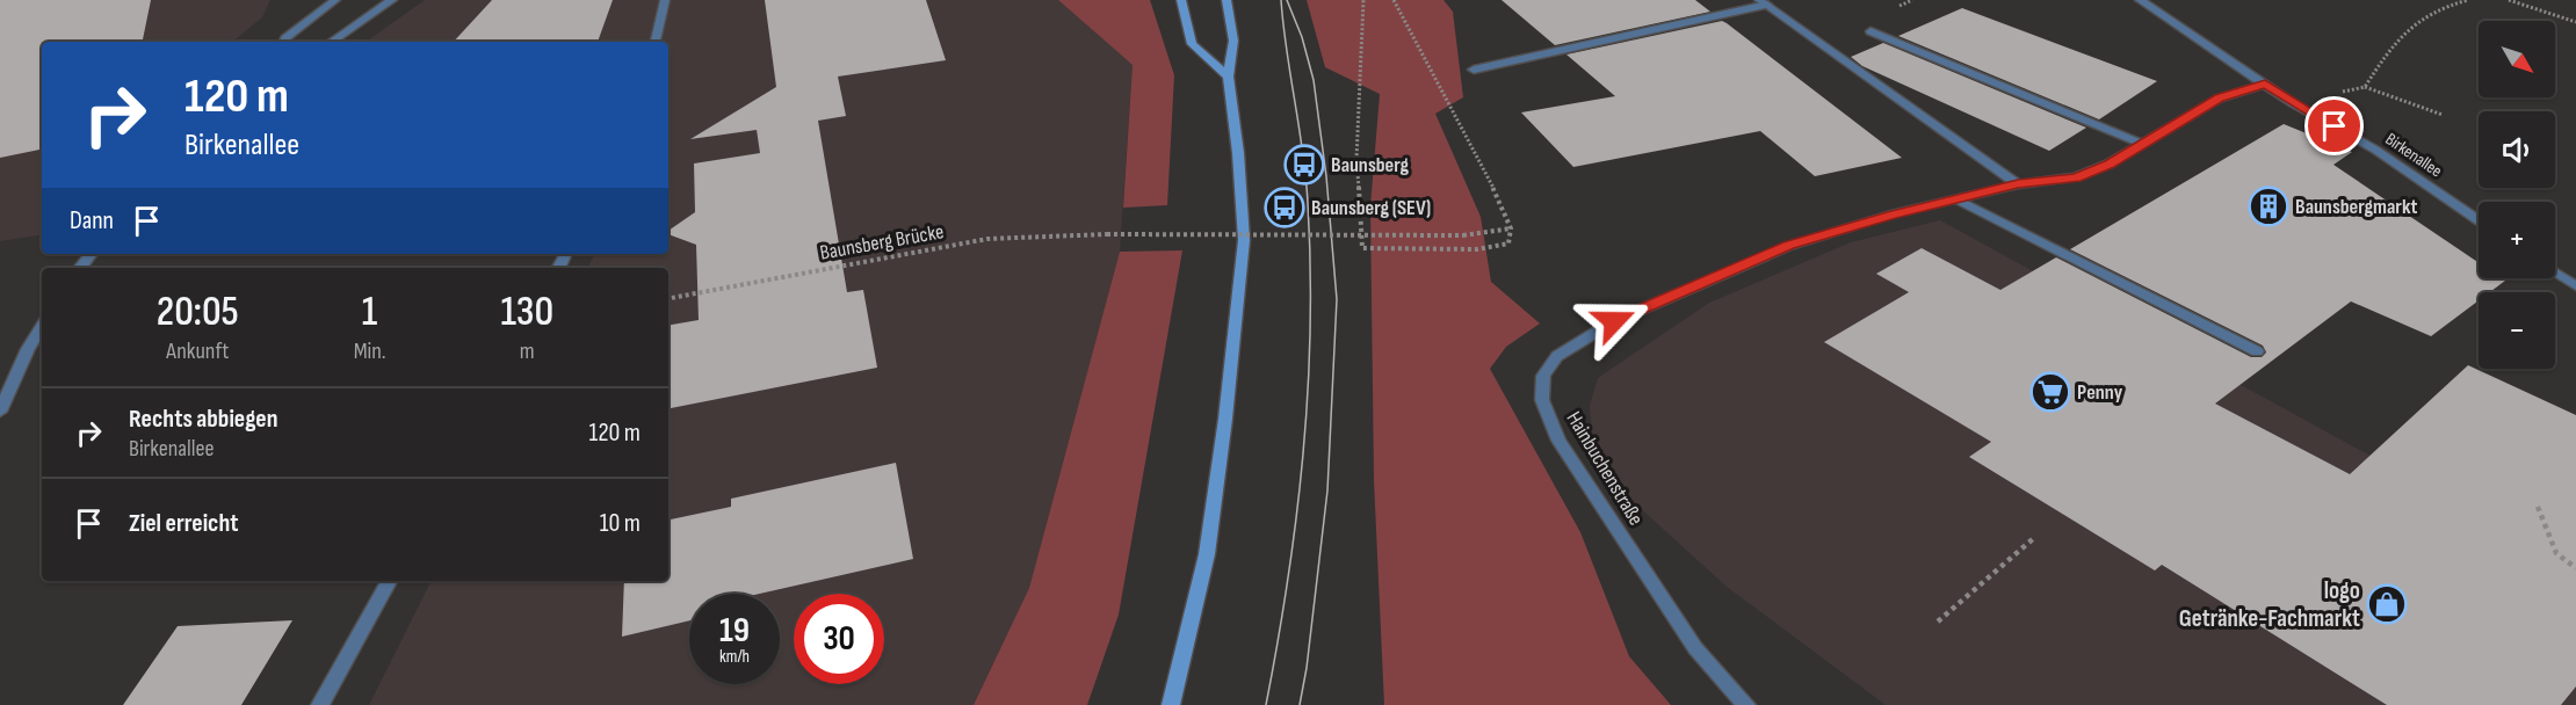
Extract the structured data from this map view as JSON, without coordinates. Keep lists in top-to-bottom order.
{
  "streets": {
    "street": ["Birkenallee", "Hainbuchenstraße"],
    "path": ["Baunsberg Brücke"]
  },
  "crossings": [
    ["Birkenallee", "Hainbuchenstraße"]
  ],
  "places": {
    "bus stop": ["Baunsberg", "Baunsberg (SEV)"],
    "building": ["Baunsbergmarkt"],
    "supermarket": ["Penny"],
    "shop": ["logo Getränke-Fachmarkt"]
  },
  "north": "bottom right",
  "page": {
    "map_buttons": ["+", "−"],
    "turn": ["120 m", "Birkenallee"],
    "then": "Dann",
    "eta": [
      "20:05",
      "Ankunft",
      "1",
      "Min.",
      "130",
      "m"
    ],
    "list": [
      {
        "name": "Rechts abbiegen",
        "note": "Birkenallee",
        "value": "120 m"
      },
      {
        "name": "Ziel erreicht",
        "value": "10 m"
      }
    ],
    "speed": "19 km/h",
    "limit": "30"
  }
}
